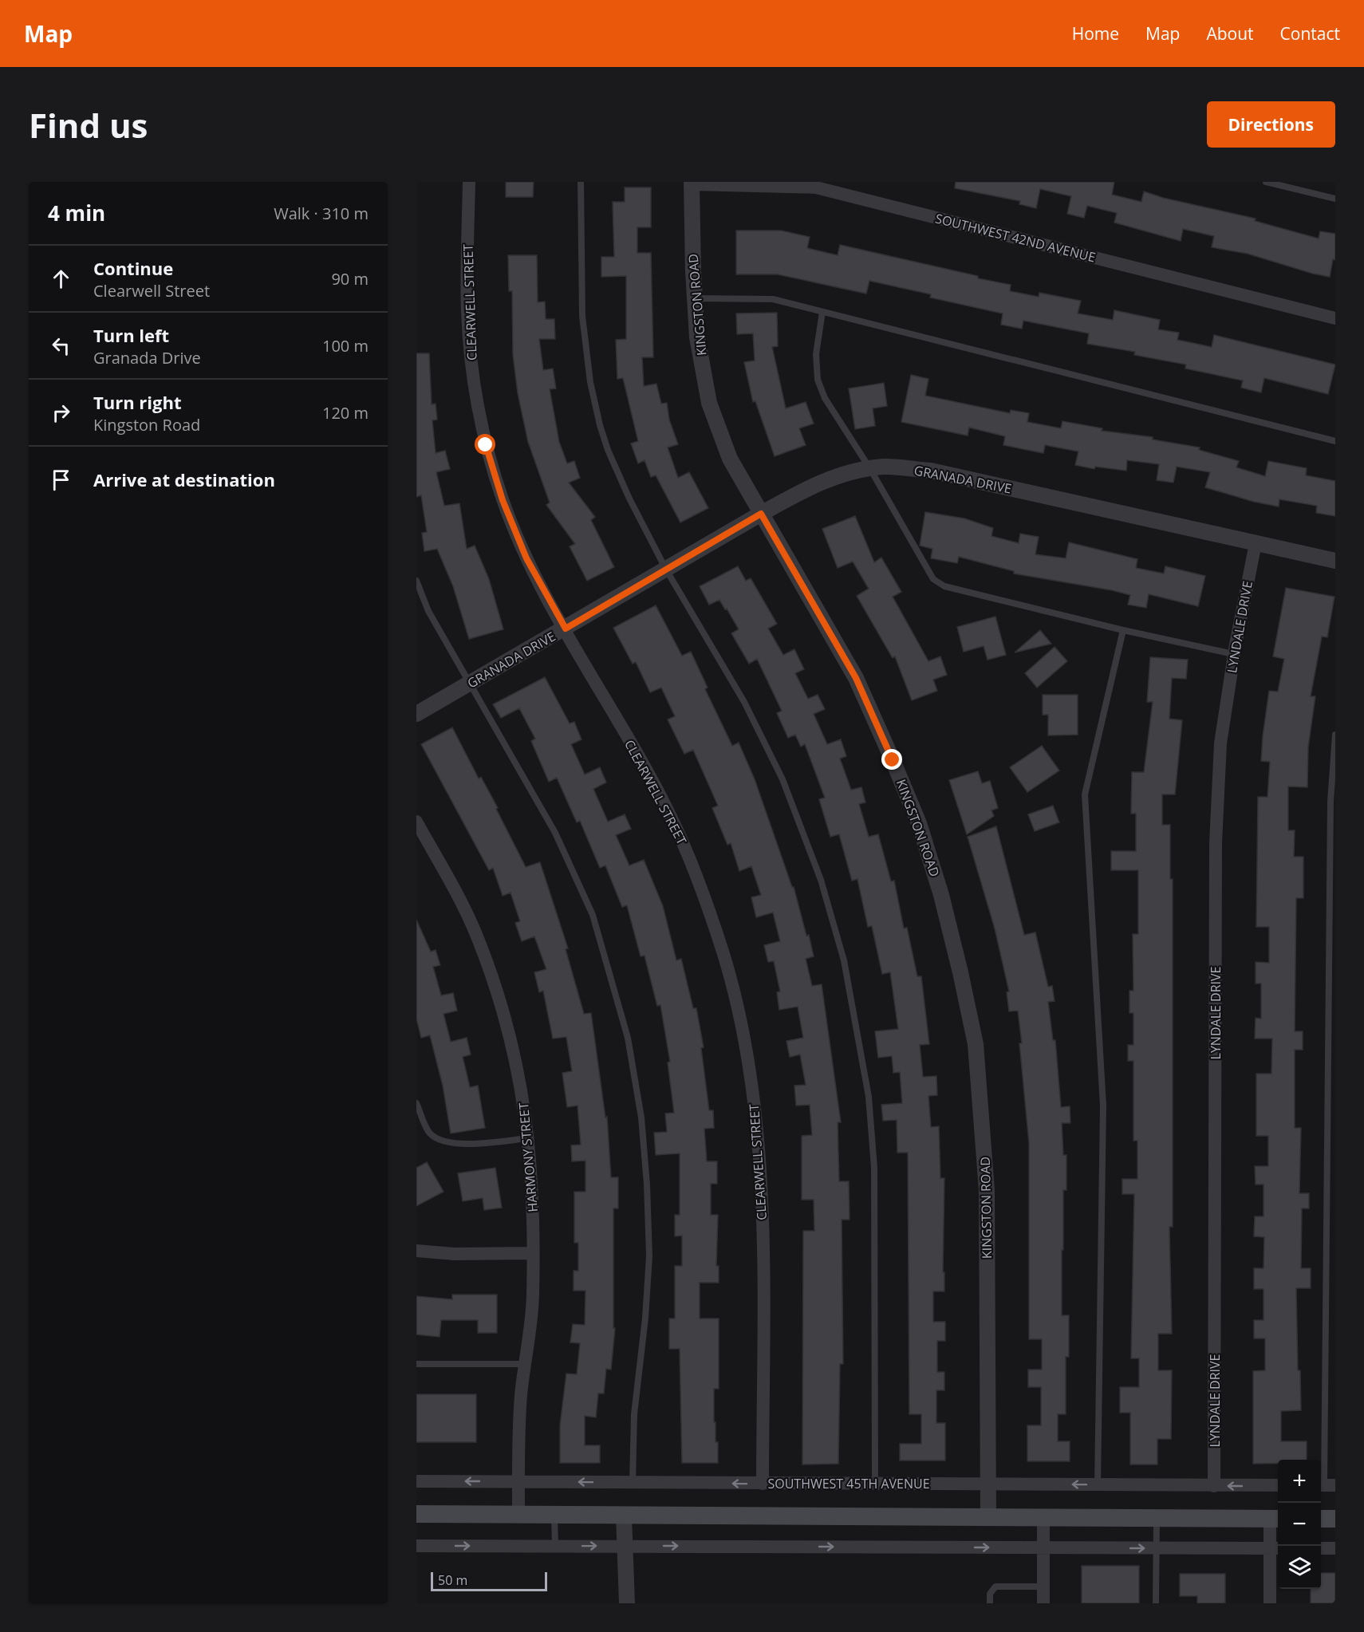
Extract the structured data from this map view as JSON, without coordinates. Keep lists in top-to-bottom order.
{
  "streets": {
    "street": [
      "SOUTHWEST 42ND AVENUE",
      "CLEARWELL STREET",
      "KINGSTON ROAD",
      "GRANADA DRIVE",
      "LYNDALE DRIVE",
      "HARMONY STREET",
      "SOUTHWEST 45TH AVENUE"
    ]
  },
  "crossings": [
    ["SOUTHWEST 42ND AVENUE", "KINGSTON ROAD"],
    ["CLEARWELL STREET", "GRANADA DRIVE"],
    ["CLEARWELL STREET", "SOUTHWEST 45TH AVENUE"],
    ["KINGSTON ROAD", "GRANADA DRIVE"],
    ["KINGSTON ROAD", "SOUTHWEST 45TH AVENUE"],
    ["GRANADA DRIVE", "LYNDALE DRIVE"],
    ["LYNDALE DRIVE", "SOUTHWEST 45TH AVENUE"],
    ["HARMONY STREET", "SOUTHWEST 45TH AVENUE"]
  ],
  "scale_bar": "50 m",
  "page": {
    "header": "Map",
    "nav": [
      "Home",
      "Map",
      "About",
      "Contact"
    ],
    "buttons": "Directions",
    "title": "Find us",
    "heading": ["4 min", "Walk · 310 m"],
    "list": [
      ["Continue", "Clearwell Street", "90 m"],
      ["Turn left", "Granada Drive", "100 m"],
      ["Turn right", "Kingston Road", "120 m"],
      "Arrive at destination"
    ],
    "map_buttons": ["+", "−"],
    "scale": "50 m"
  }
}
